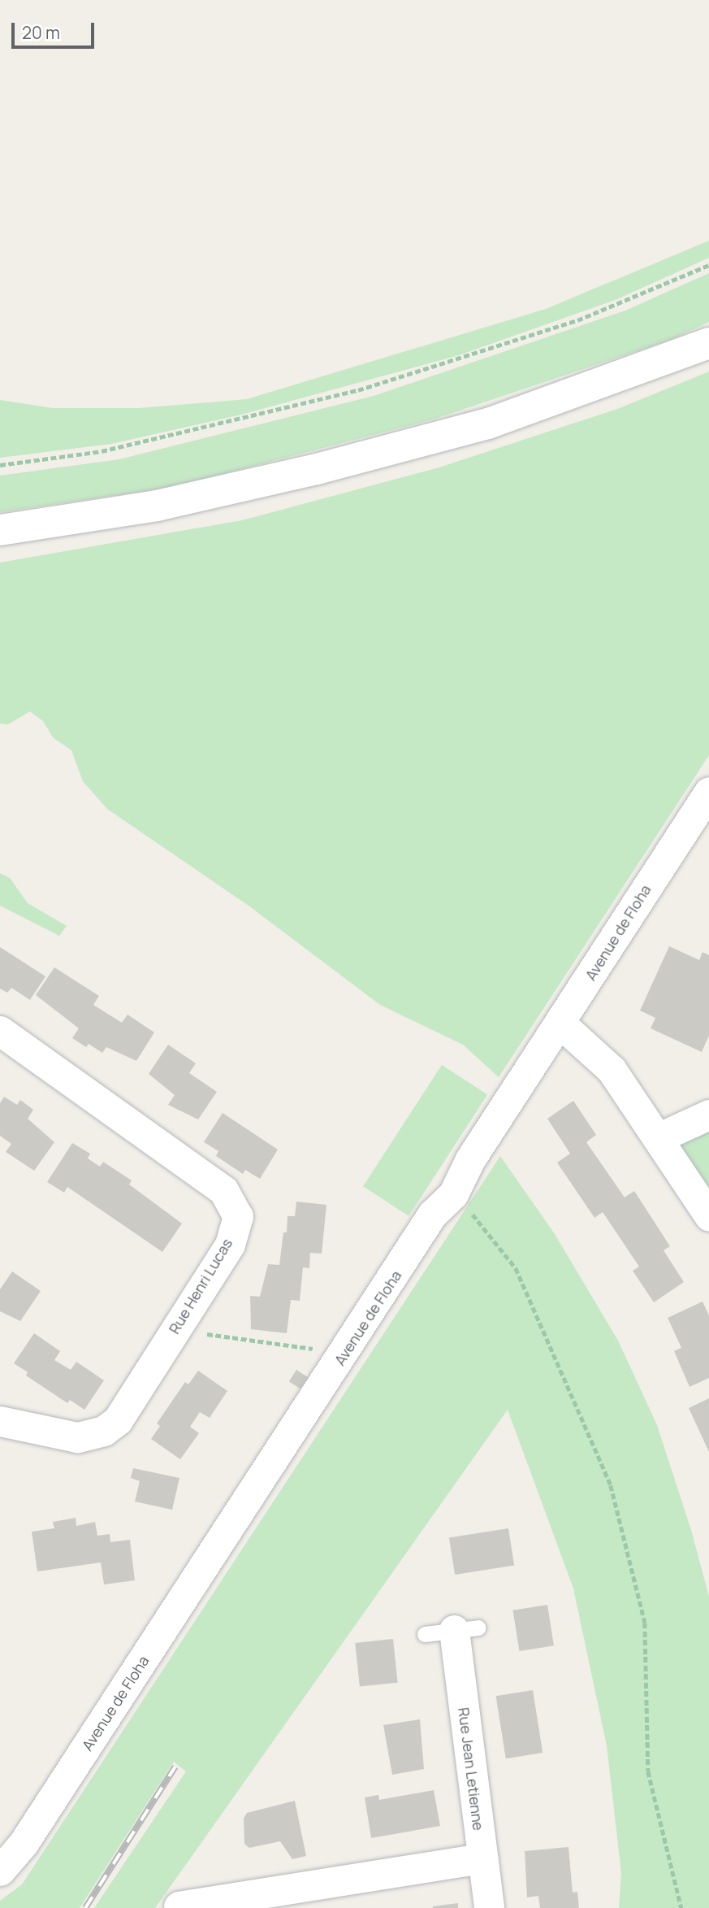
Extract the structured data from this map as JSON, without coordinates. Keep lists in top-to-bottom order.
{
  "streets": {
    "street": ["Avenue de Floha", "Rue Henri Lucas", "Rue Jean Letienne"]
  },
  "scale_bar": "20 m"
}
